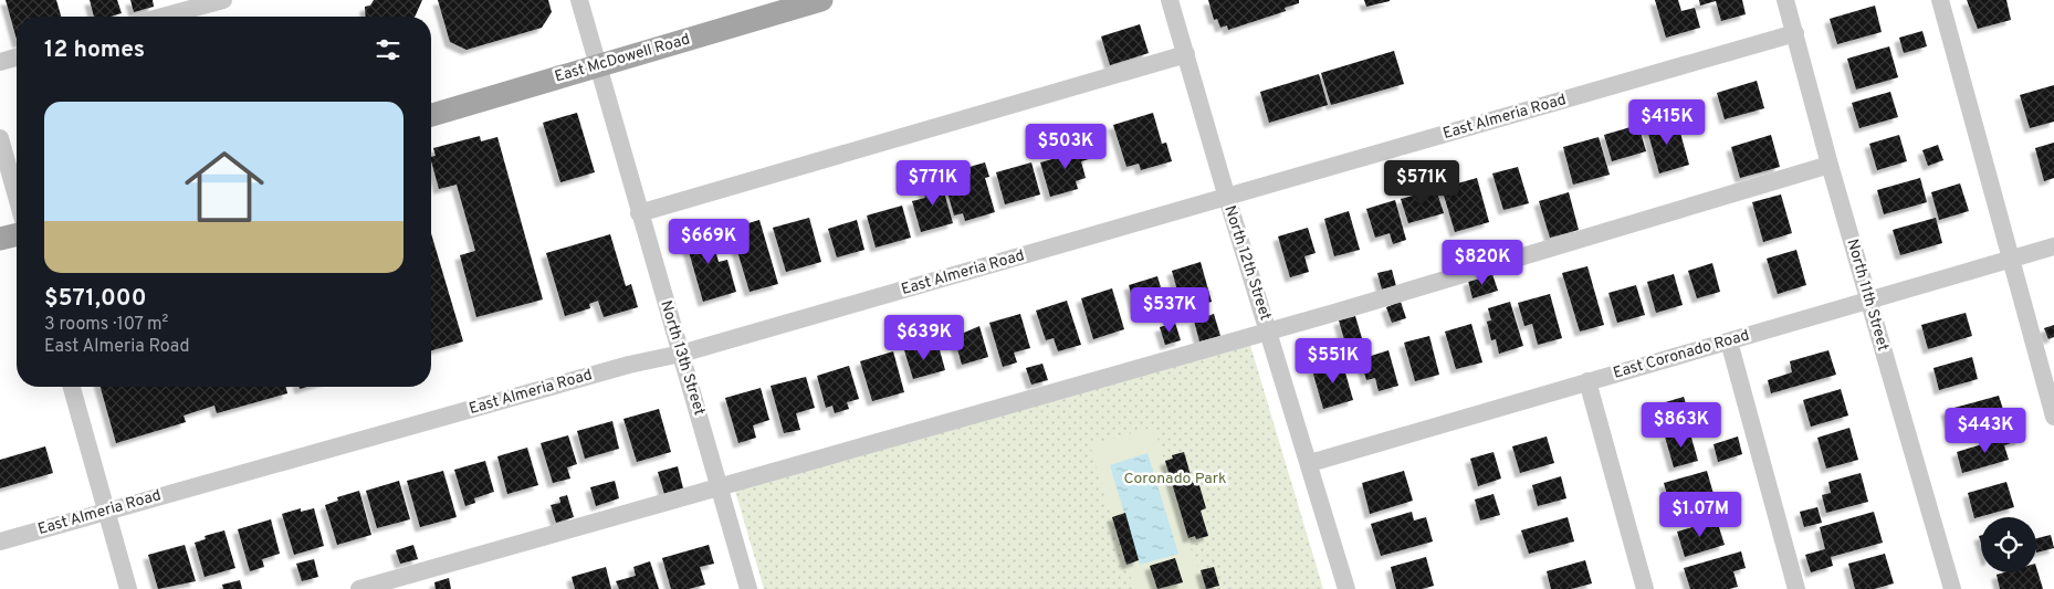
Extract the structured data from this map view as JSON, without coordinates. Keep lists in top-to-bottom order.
{
  "streets": {
    "main road": ["East McDowell Road"],
    "street": [
      "East Almeria Road",
      "North 12th Street",
      "North 11th Street",
      "East Coronado Road",
      "North 13th Street"
    ]
  },
  "crossings": [
    ["East McDowell Road", "North 13th Street"],
    ["East Almeria Road", "North 12th Street"],
    ["East Almeria Road", "North 11th Street"],
    ["East Almeria Road", "North 13th Street"],
    ["North 12th Street", "East Coronado Road"],
    ["North 11th Street", "East Coronado Road"]
  ],
  "parks": ["Coronado Park"],
  "page": {
    "heading": "12 homes",
    "list": [
      {
        "name": "$571,000",
        "note": "3 rooms · 107 m² · East Almeria Road"
      }
    ],
    "price": [
      "$415K",
      "$503K",
      "$771K",
      "$571K",
      "$669K",
      "$820K",
      "$537K",
      "$639K",
      "$551K",
      "$863K",
      "$443K",
      "$1.07M"
    ]
  }
}
